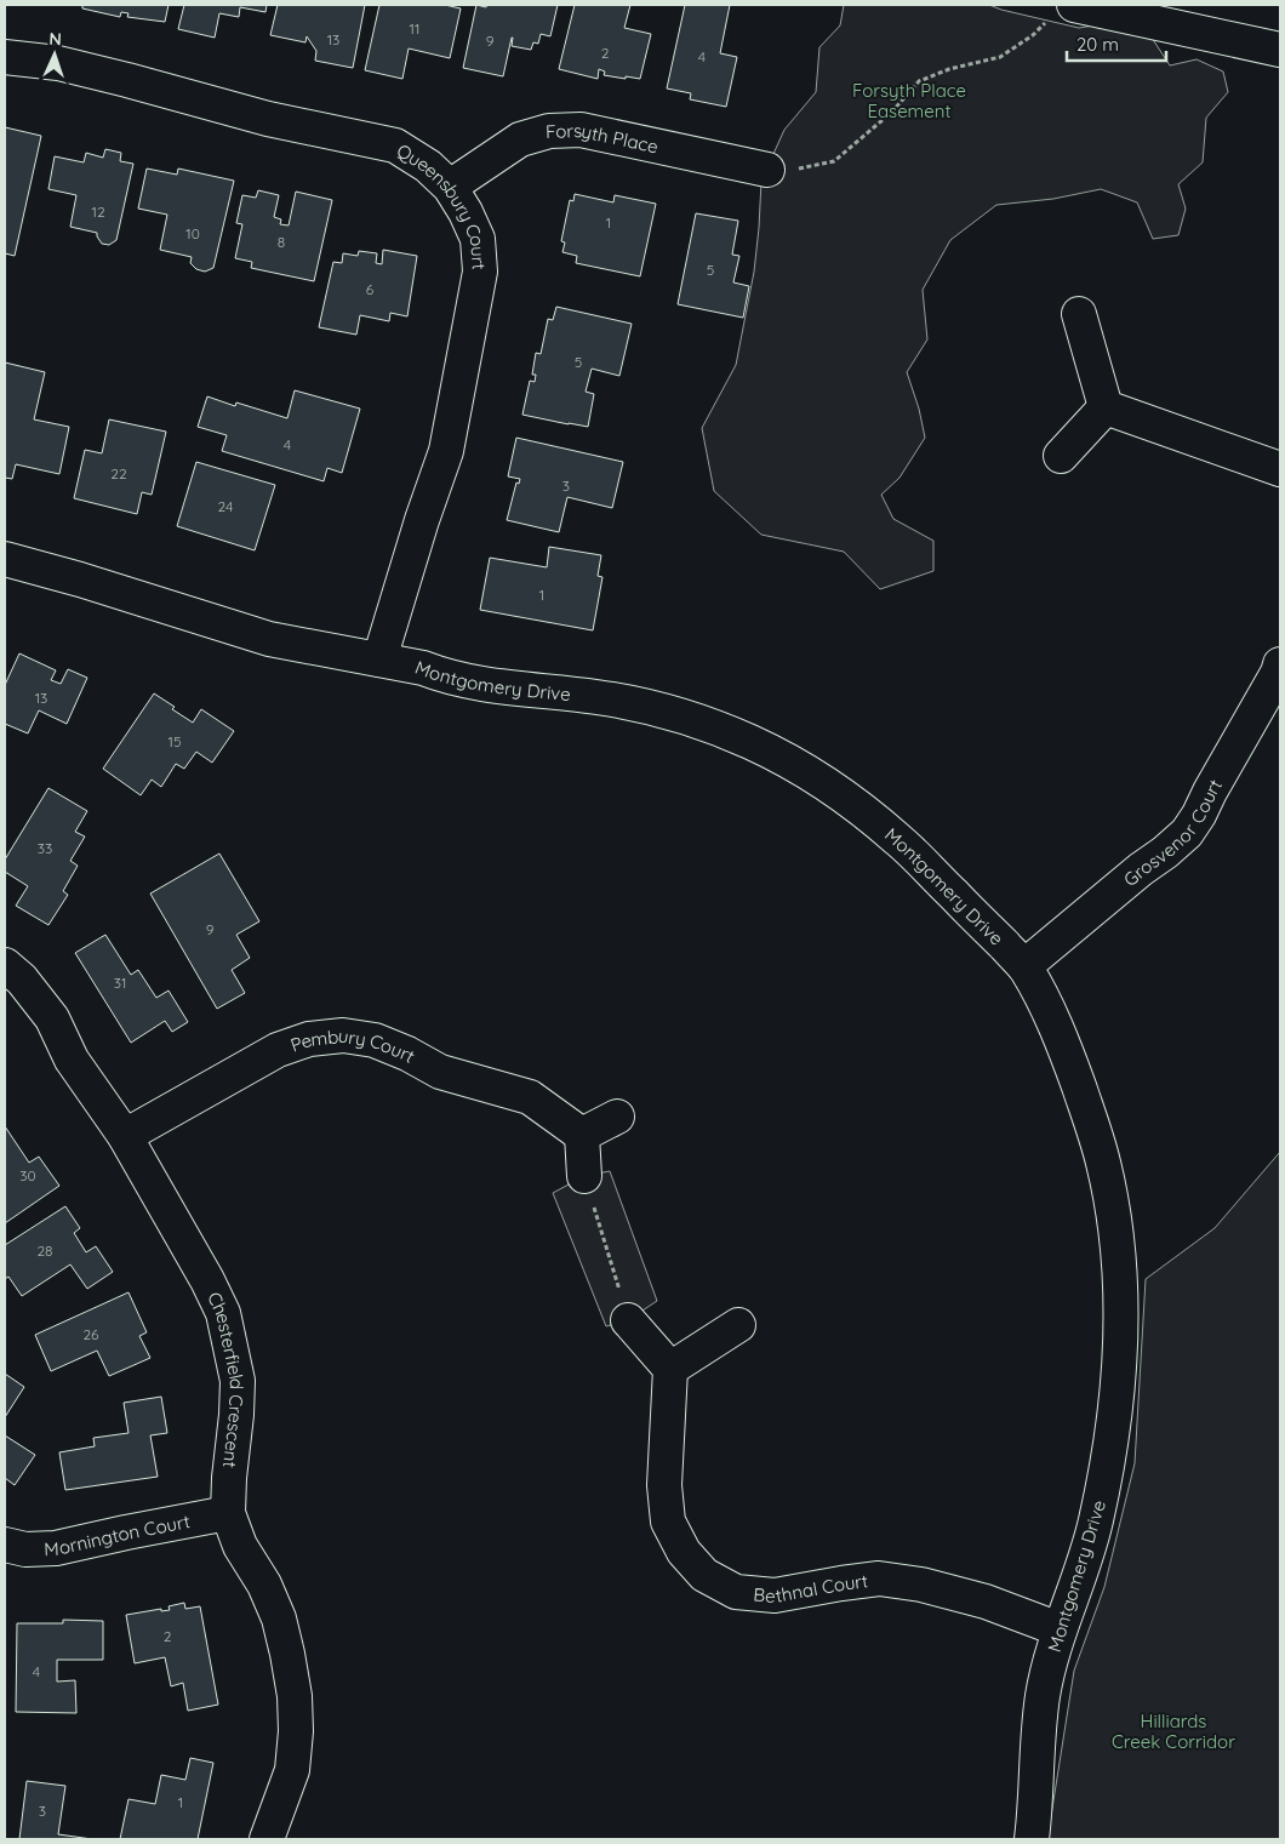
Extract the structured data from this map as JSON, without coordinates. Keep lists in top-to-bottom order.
{
  "streets": {
    "street": [
      "Forsyth Place",
      "Queensbury Court",
      "Montgomery Drive",
      "Grosvenor Court",
      "Pembury Court",
      "Chesterfield Crescent",
      "Mornington Court",
      "Bethnal Court"
    ]
  },
  "crossings": [
    ["Forsyth Place", "Queensbury Court"],
    ["Queensbury Court", "Montgomery Drive"],
    ["Montgomery Drive", "Grosvenor Court"],
    ["Montgomery Drive", "Bethnal Court"],
    ["Pembury Court", "Chesterfield Crescent"],
    ["Chesterfield Crescent", "Mornington Court"]
  ],
  "parks": ["Forsyth Place Easement", "Hilliards Creek Corridor"],
  "house_numbers": [
    "11",
    "13",
    "9",
    "2",
    "4",
    "12",
    "1",
    "10",
    "8",
    "5",
    "6",
    "5",
    "4",
    "22",
    "3",
    "24",
    "1",
    "13",
    "15",
    "33",
    "9",
    "31",
    "30",
    "28",
    "26",
    "2",
    "4",
    "1",
    "3"
  ],
  "scale_bar": "20 m",
  "north": "top"
}
